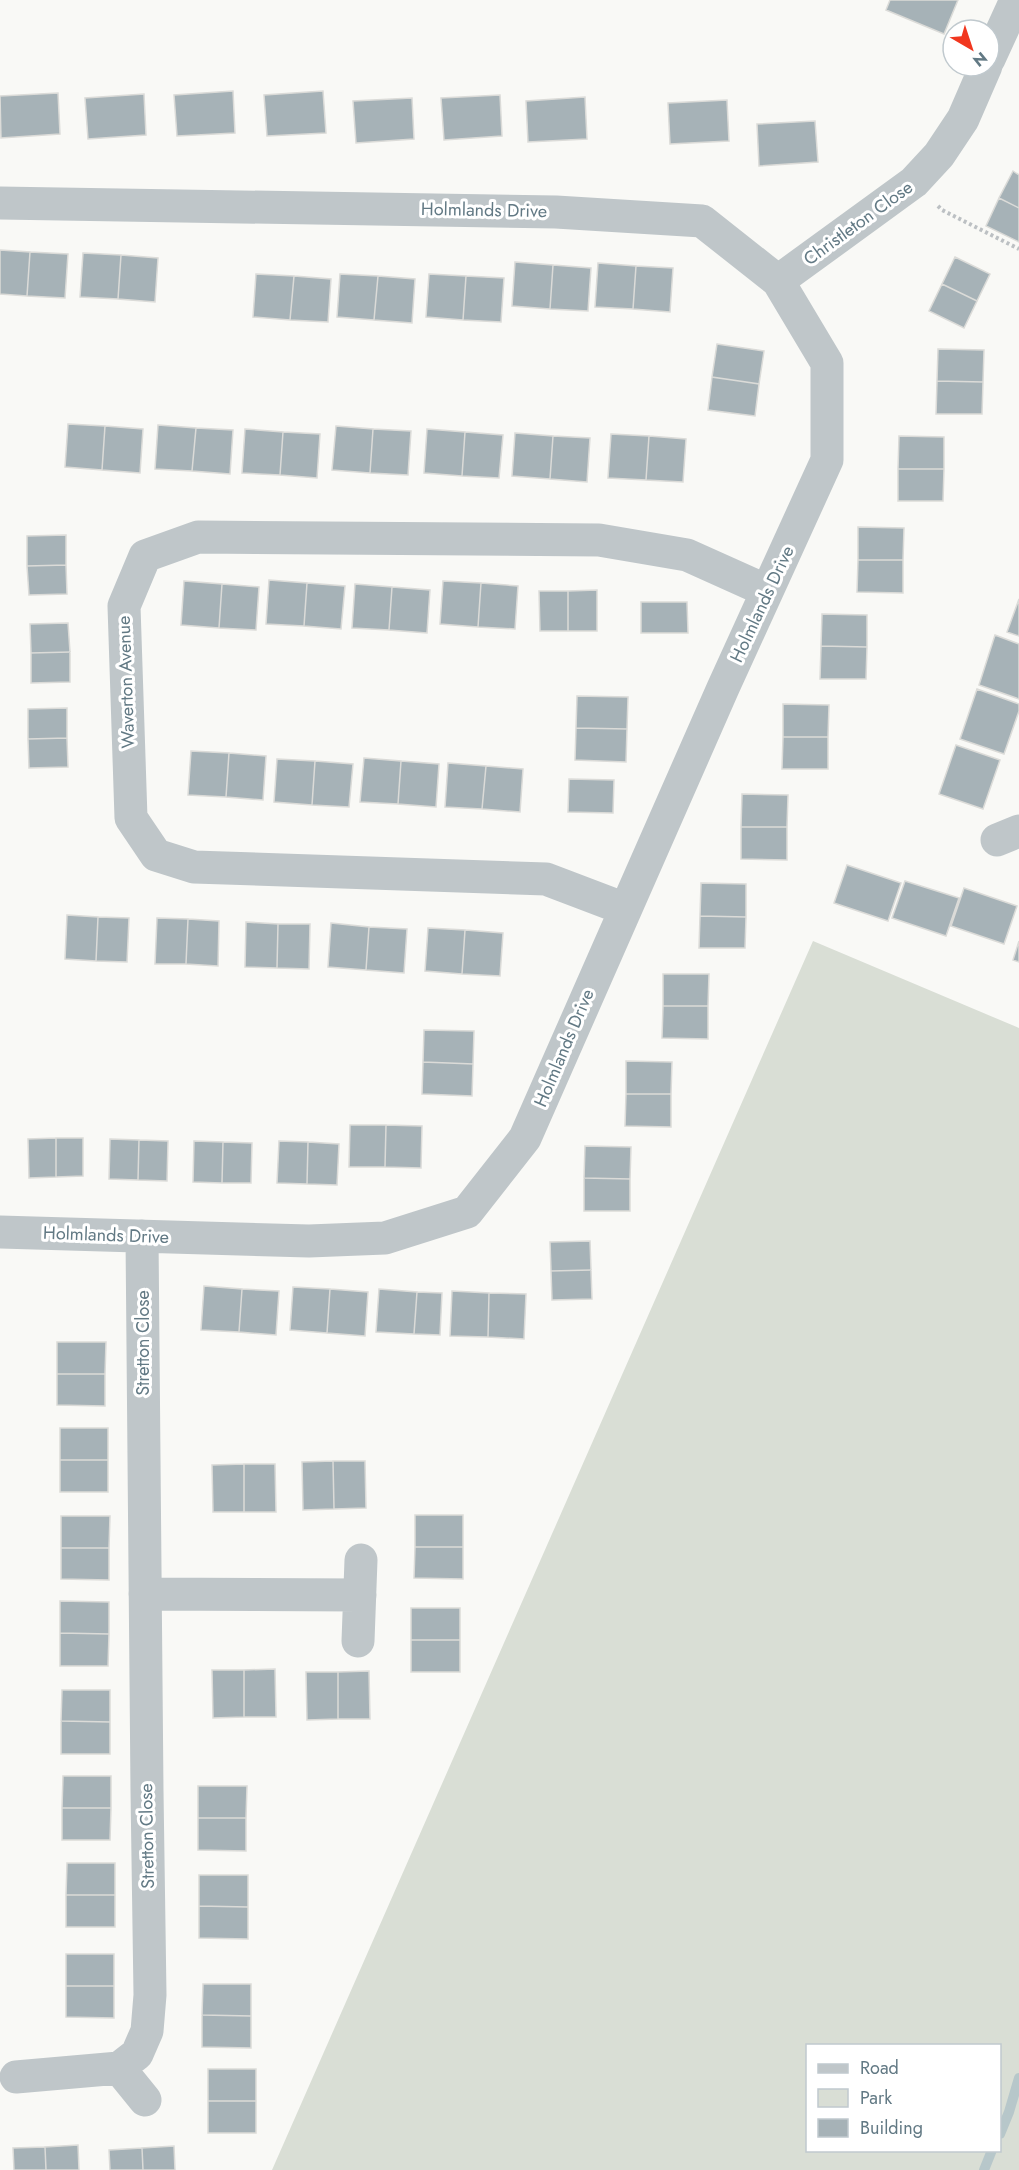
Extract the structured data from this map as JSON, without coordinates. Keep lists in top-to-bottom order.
{
  "streets": {
    "street": [
      "Holmlands Drive",
      "Christleton Close",
      "Waverton Avenue",
      "Stretton Close"
    ]
  },
  "crossings": [
    ["Holmlands Drive", "Christleton Close"],
    ["Holmlands Drive", "Waverton Avenue"],
    ["Holmlands Drive", "Stretton Close"]
  ],
  "legend": ["Road", "Park", "Building"],
  "north": "bottom right"
}
